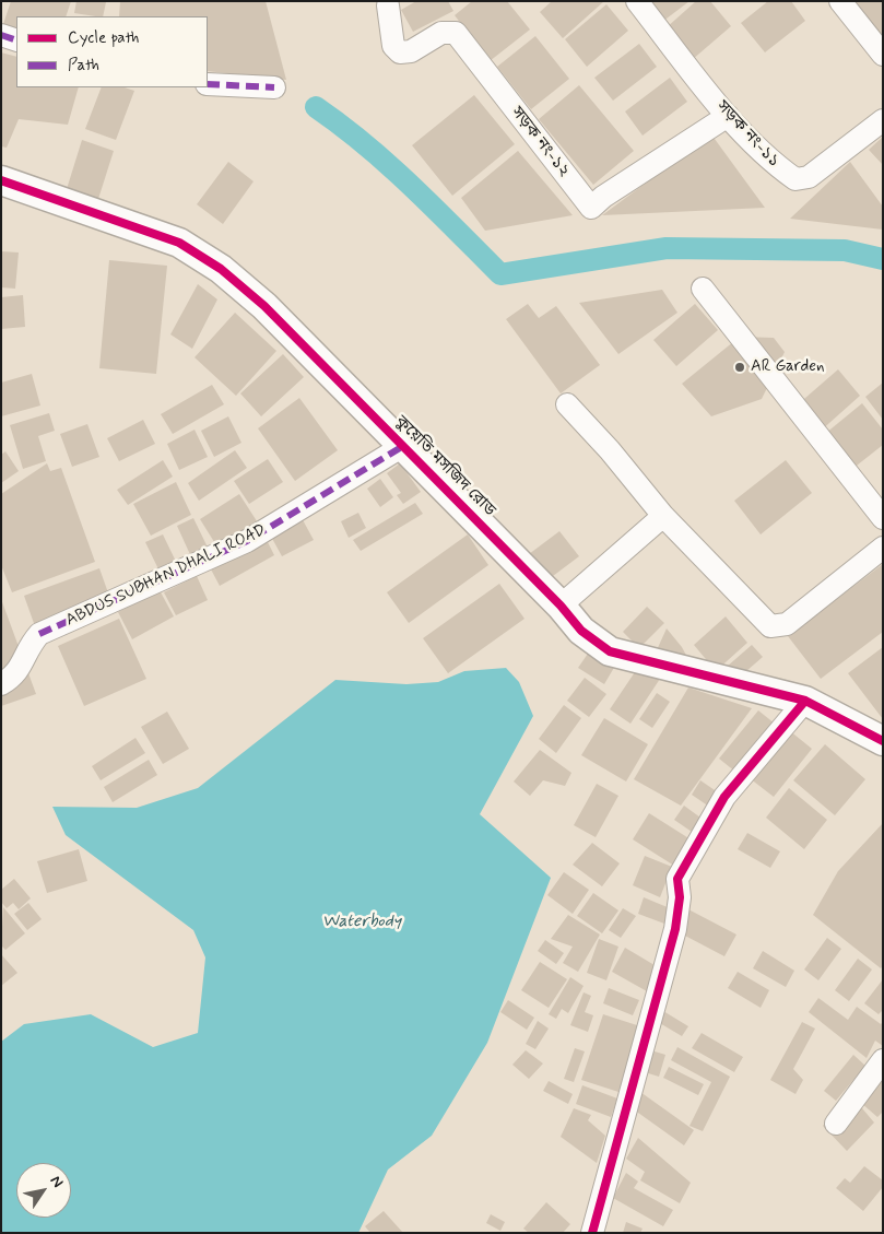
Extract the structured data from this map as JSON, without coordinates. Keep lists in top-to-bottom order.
{
  "streets": {
    "street": [
      "সড়ক নং-১১",
      "সড়ক নং-১২",
      "কুয়েতি মসজিদ রোড",
      "ABDUS SUBHAN DHALI ROAD"
    ]
  },
  "crossings": [
    ["সড়ক নং-১১", "সড়ক নং-১২"],
    ["কুয়েতি মসজিদ রোড", "ABDUS SUBHAN DHALI ROAD"]
  ],
  "water": ["Waterbody"],
  "places": ["AR Garden"],
  "legend": ["Cycle path", "Path"],
  "north": "top right"
}
